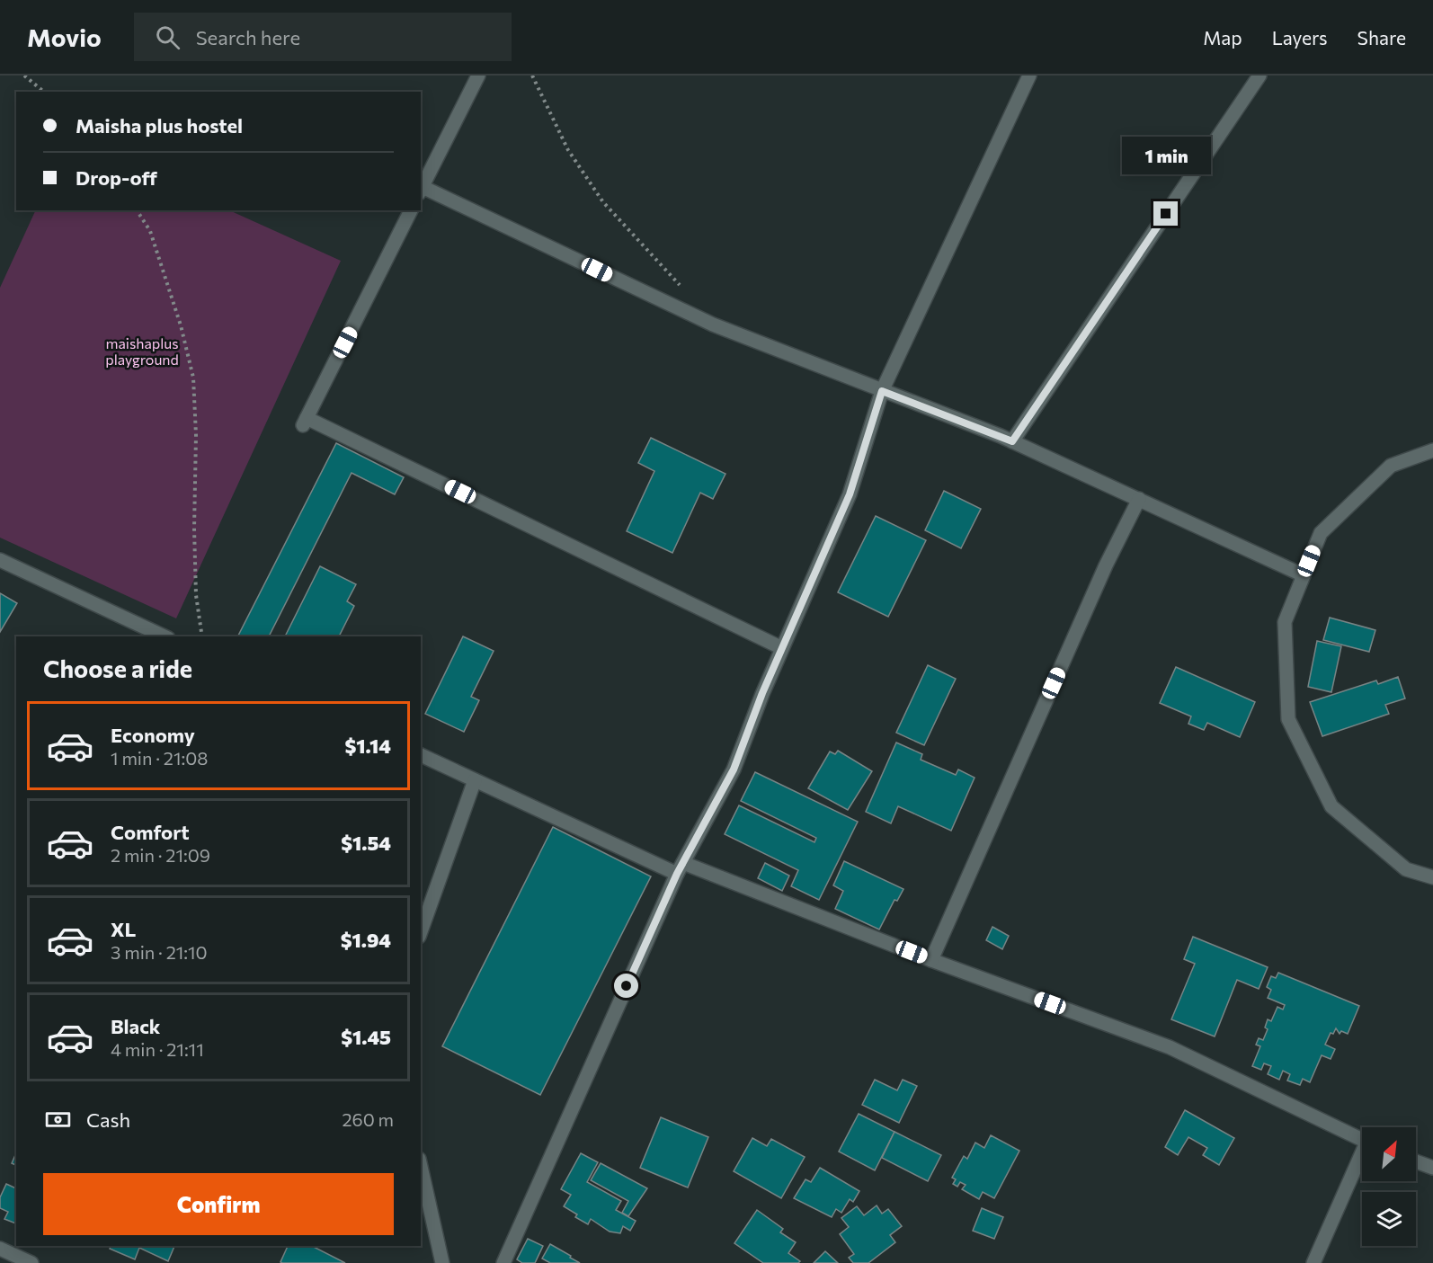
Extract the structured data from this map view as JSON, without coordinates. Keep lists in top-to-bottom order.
{
  "parks": ["maishaplus playground"],
  "north": "top right",
  "page": {
    "header": "Movio",
    "search": "Search here",
    "nav": ["Map", "Layers", "Share"],
    "banner": ["Maisha plus hostel", "Drop-off"],
    "bubble": "1 min",
    "heading": "Choose a ride",
    "list": [
      {
        "name": "Economy",
        "note": "1 min · 21:08",
        "value": "$1.14"
      },
      {
        "name": "Comfort",
        "note": "2 min · 21:09",
        "value": "$1.54"
      },
      {
        "name": "XL",
        "note": "3 min · 21:10",
        "value": "$1.94"
      },
      {
        "name": "Black",
        "note": "4 min · 21:11",
        "value": "$1.45"
      }
    ],
    "pay": ["Cash", "260 m"],
    "buttons": "Confirm"
  }
}
